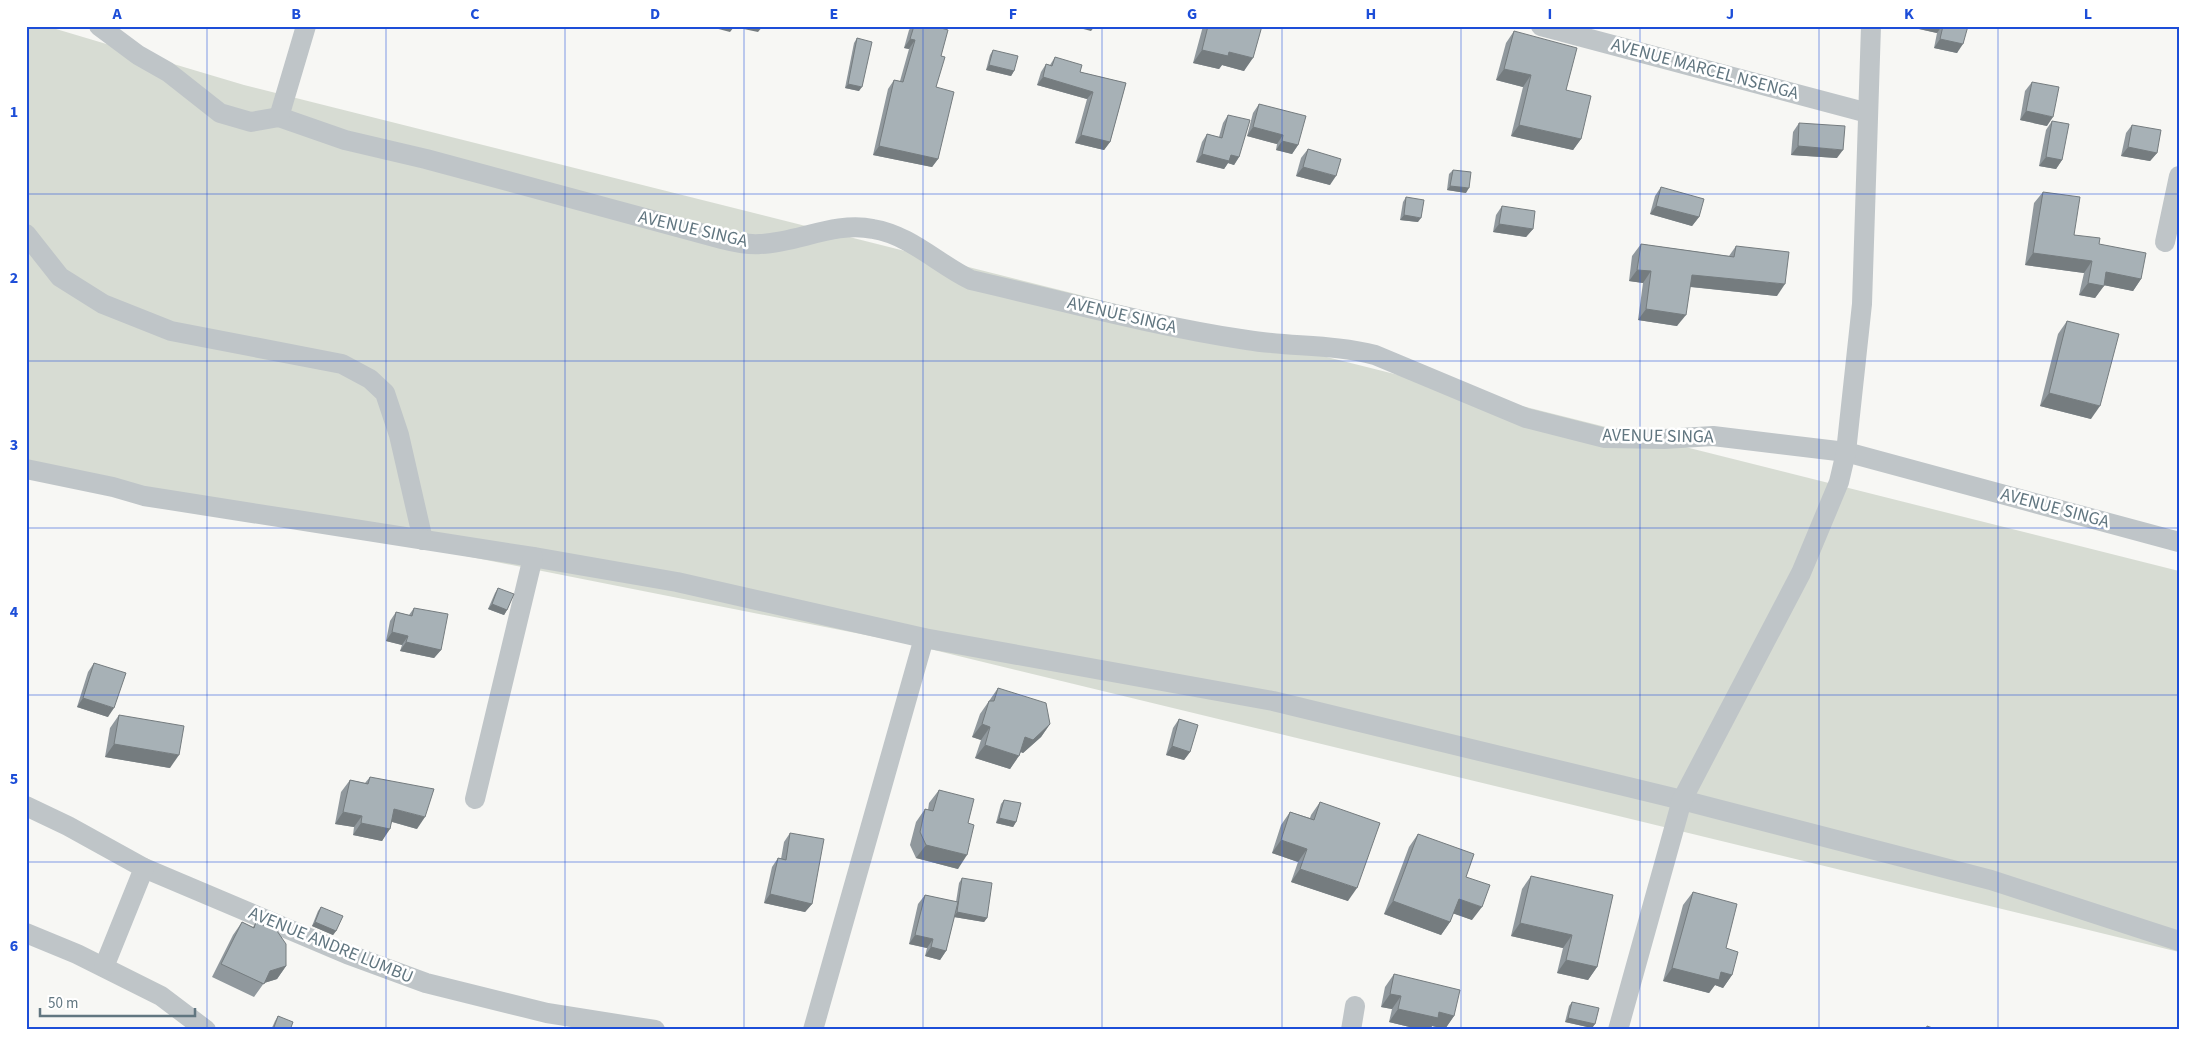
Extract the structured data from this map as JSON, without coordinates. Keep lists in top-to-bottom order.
{
  "streets": {
    "street": ["AVENUE MARCEL NSENGA", "AVENUE SINGA", "AVENUE ANDRE LUMBU"]
  },
  "scale_bar": "50 m",
  "grid": {
    "columns": [
      "A",
      "B",
      "C",
      "D",
      "E",
      "F",
      "G",
      "H",
      "I",
      "J",
      "K",
      "L"
    ],
    "rows": [
      "1",
      "2",
      "3",
      "4",
      "5",
      "6"
    ]
  }
}
